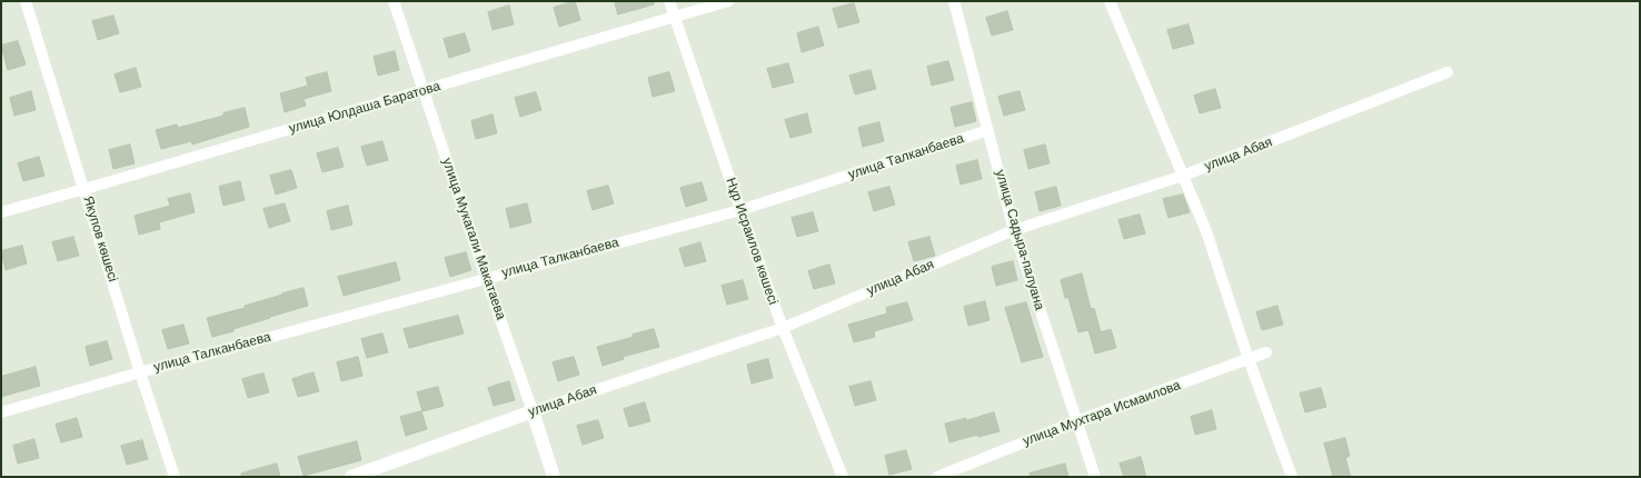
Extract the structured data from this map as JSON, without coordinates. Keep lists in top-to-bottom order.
{
  "streets": {
    "street": [
      "улица Юлдаша Баратова",
      "улица Абая",
      "улица Талканбаева",
      "Якупов көшесі",
      "улица Мукагали Макатаева",
      "улица Садыра-палуана",
      "Нұр Исраилов көшесі",
      "улица Мухтара Исмаилова"
    ]
  },
  "crossings": [
    ["улица Юлдаша Баратова", "Якупов көшесі"],
    ["улица Юлдаша Баратова", "улица Мукагали Макатаева"],
    ["улица Юлдаша Баратова", "Нұр Исраилов көшесі"],
    ["улица Абая", "улица Мукагали Макатаева"],
    ["улица Абая", "улица Садыра-палуана"],
    ["улица Абая", "Нұр Исраилов көшесі"],
    ["улица Талканбаева", "Якупов көшесі"],
    ["улица Талканбаева", "улица Мукагали Макатаева"],
    ["улица Талканбаева", "улица Садыра-палуана"],
    ["улица Талканбаева", "Нұр Исраилов көшесі"],
    ["улица Садыра-палуана", "улица Мухтара Исмаилова"]
  ]
}
